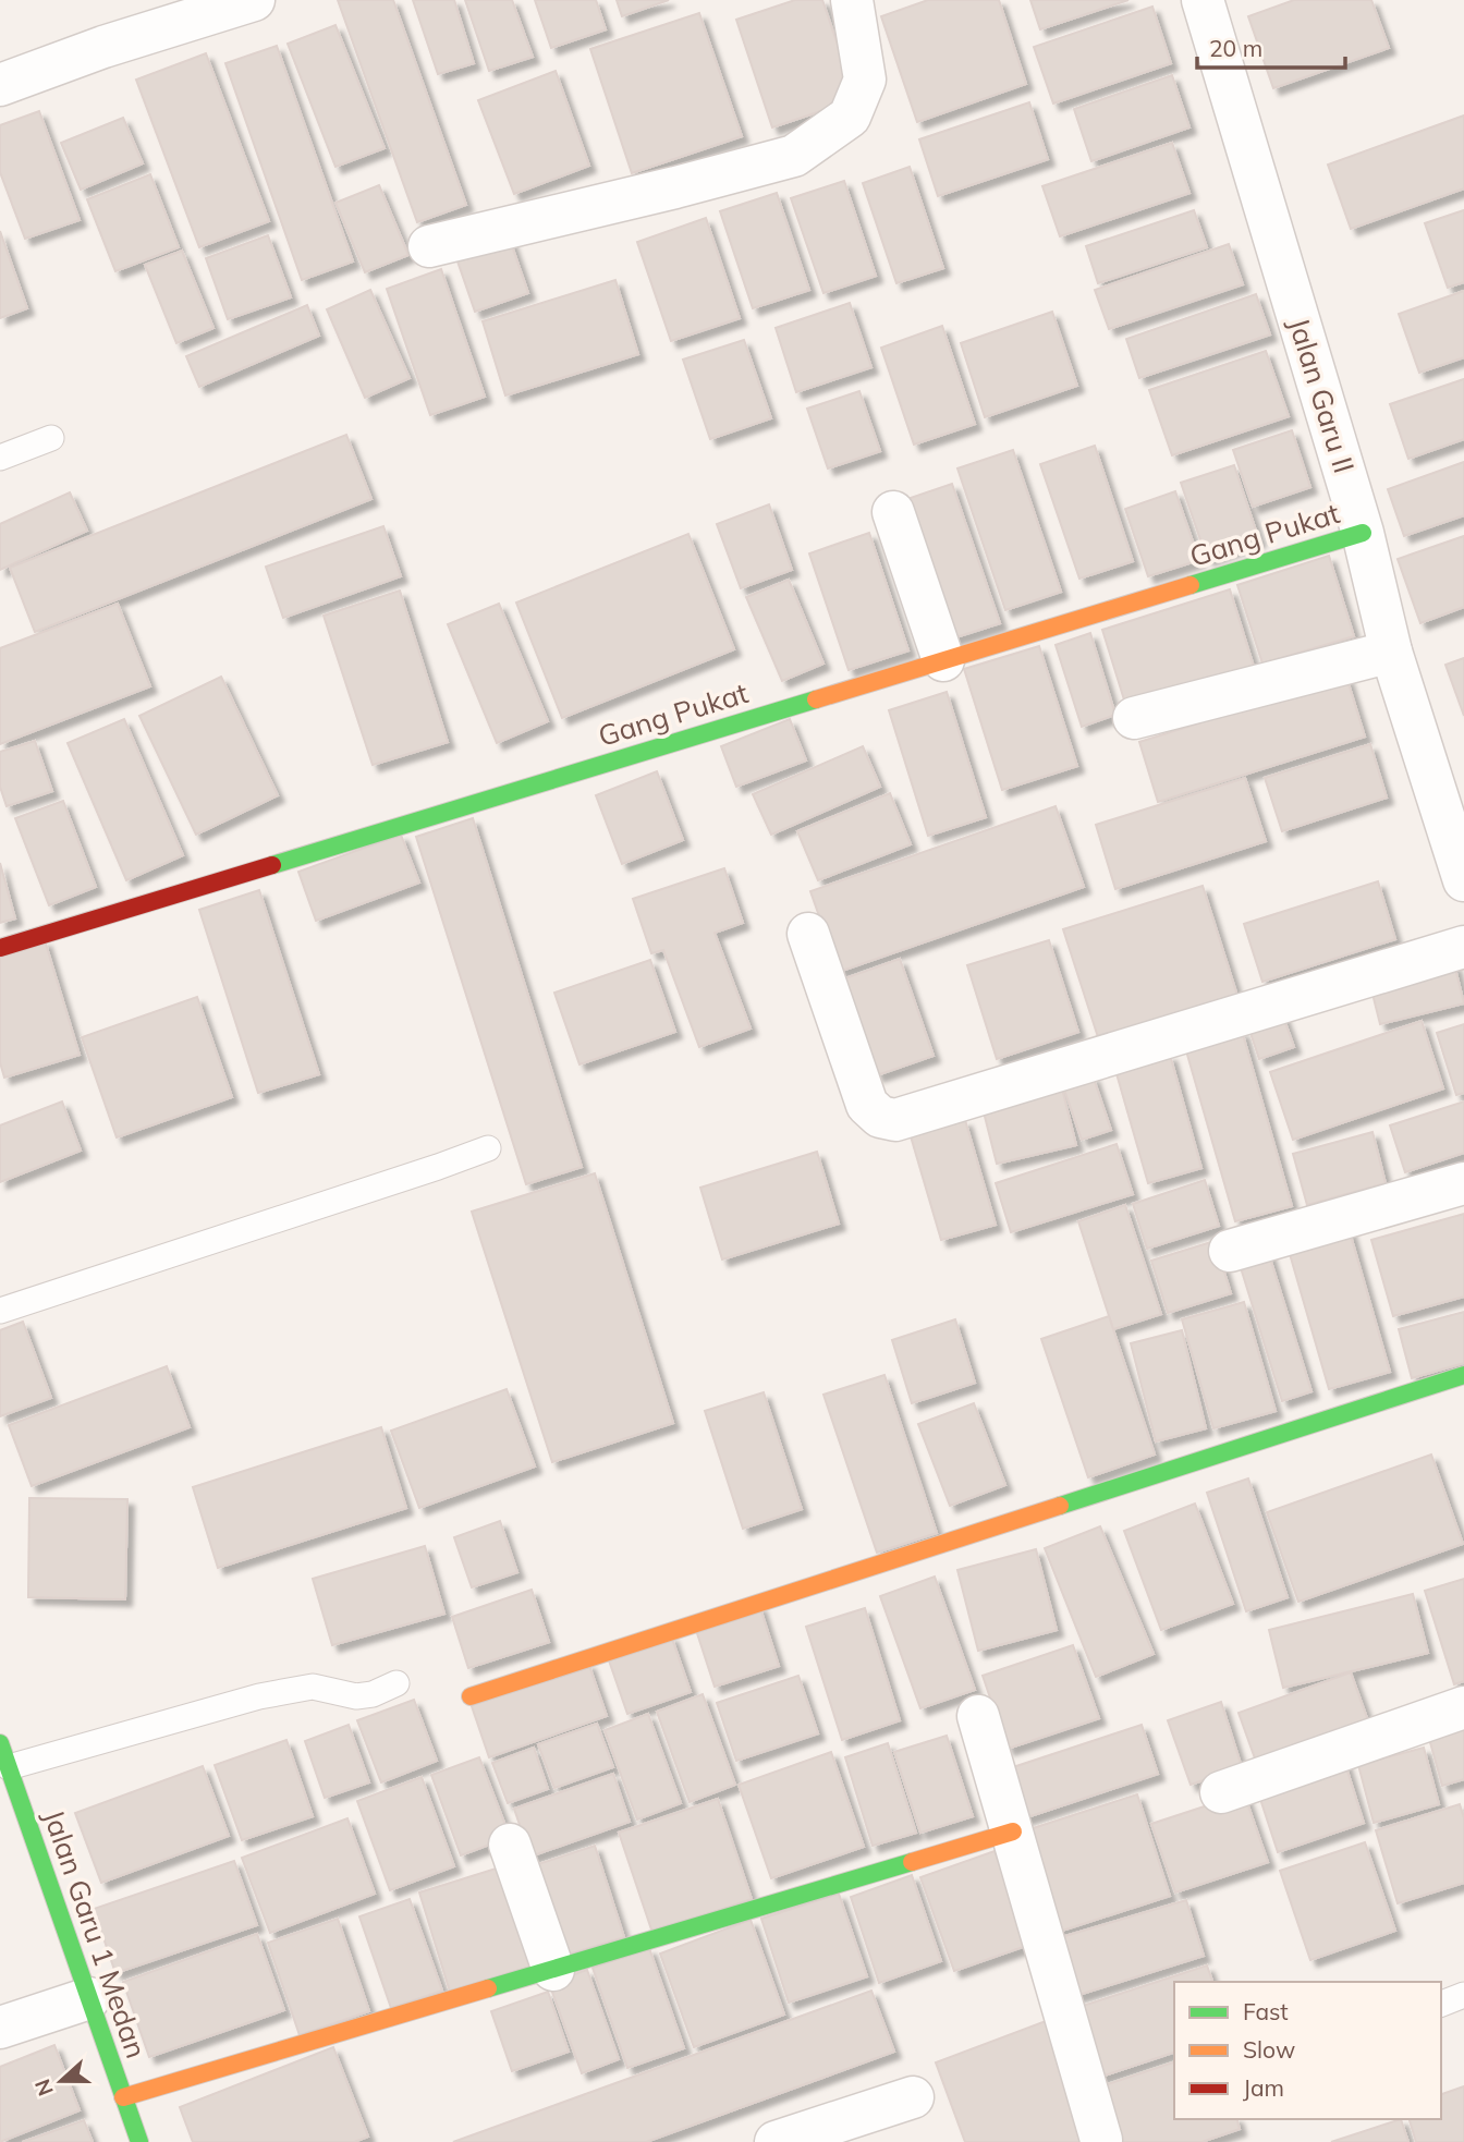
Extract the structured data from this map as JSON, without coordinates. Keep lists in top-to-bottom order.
{
  "streets": {
    "street": ["Jalan Garu II", "Gang Pukat", "Jalan Garu 1 Medan"]
  },
  "crossings": [
    ["Jalan Garu II", "Gang Pukat"]
  ],
  "legend": ["Fast", "Slow", "Jam"],
  "scale_bar": "20 m",
  "north": "left"
}
